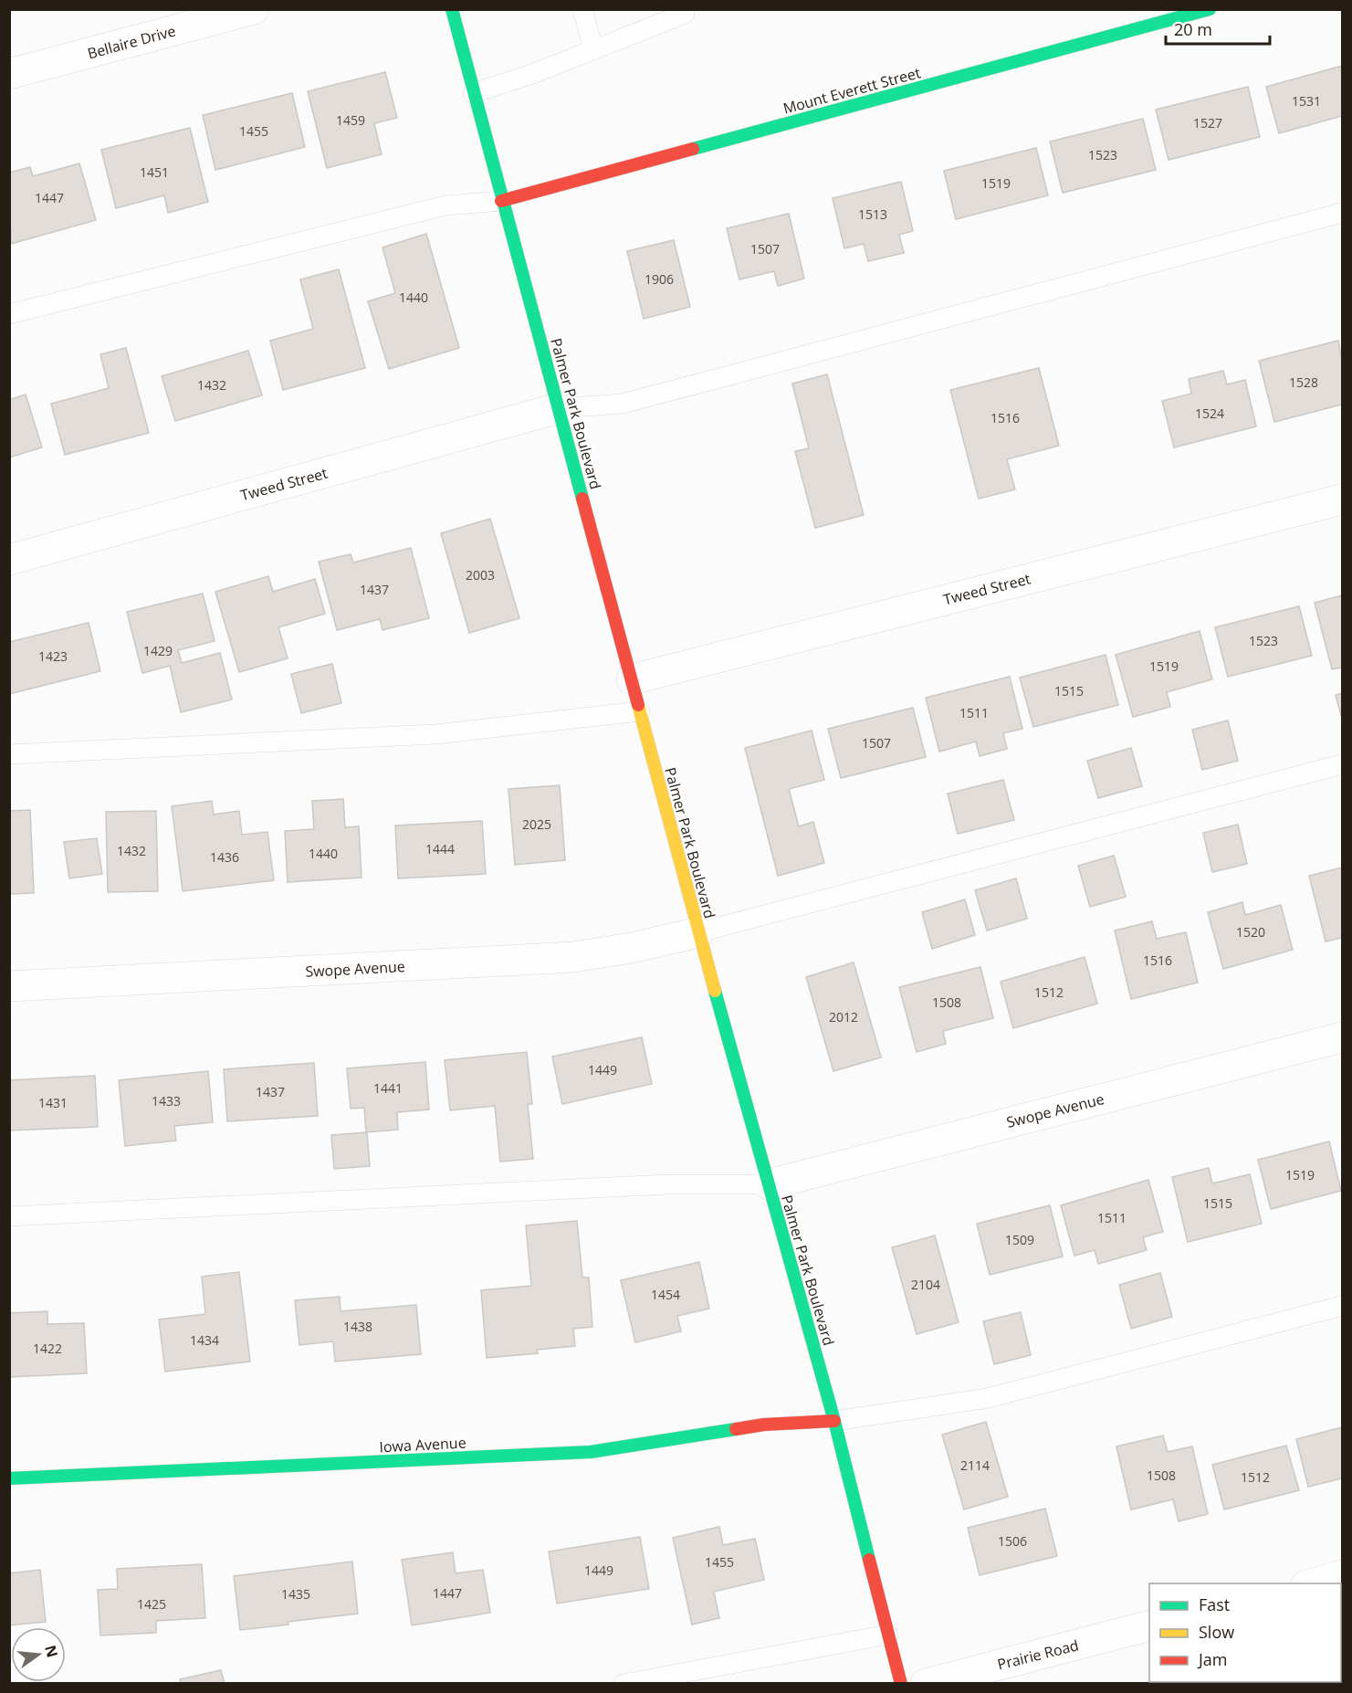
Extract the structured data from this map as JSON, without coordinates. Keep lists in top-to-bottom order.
{
  "streets": {
    "main road": ["Mount Everett Street", "Palmer Park Boulevard", "Iowa Avenue"],
    "street": [
      "Bellaire Drive",
      "Tweed Street",
      "Swope Avenue",
      "Prairie Road"
    ]
  },
  "crossings": [
    ["Mount Everett Street", "Palmer Park Boulevard"],
    ["Palmer Park Boulevard", "Tweed Street"],
    ["Palmer Park Boulevard", "Swope Avenue"],
    ["Palmer Park Boulevard", "Iowa Avenue"]
  ],
  "house_numbers": [
    "1531",
    "1459",
    "1527",
    "1455",
    "1523",
    "1451",
    "1519",
    "1447",
    "1513",
    "1507",
    "1906",
    "1440",
    "1528",
    "1432",
    "1524",
    "1516",
    "2003",
    "1437",
    "1523",
    "1429",
    "1423",
    "1519",
    "1515",
    "1511",
    "1507",
    "2025",
    "1444",
    "1432",
    "1440",
    "1436",
    "1520",
    "1516",
    "1512",
    "1508",
    "2012",
    "1449",
    "1441",
    "1437",
    "1433",
    "1431",
    "1519",
    "1515",
    "1511",
    "1509",
    "2104",
    "1454",
    "1438",
    "1434",
    "1422",
    "2114",
    "1508",
    "1512",
    "1506",
    "1455",
    "1449",
    "1447",
    "1435",
    "1425"
  ],
  "legend": ["Fast", "Slow", "Jam"],
  "scale_bar": "20 m",
  "north": "right"
}
